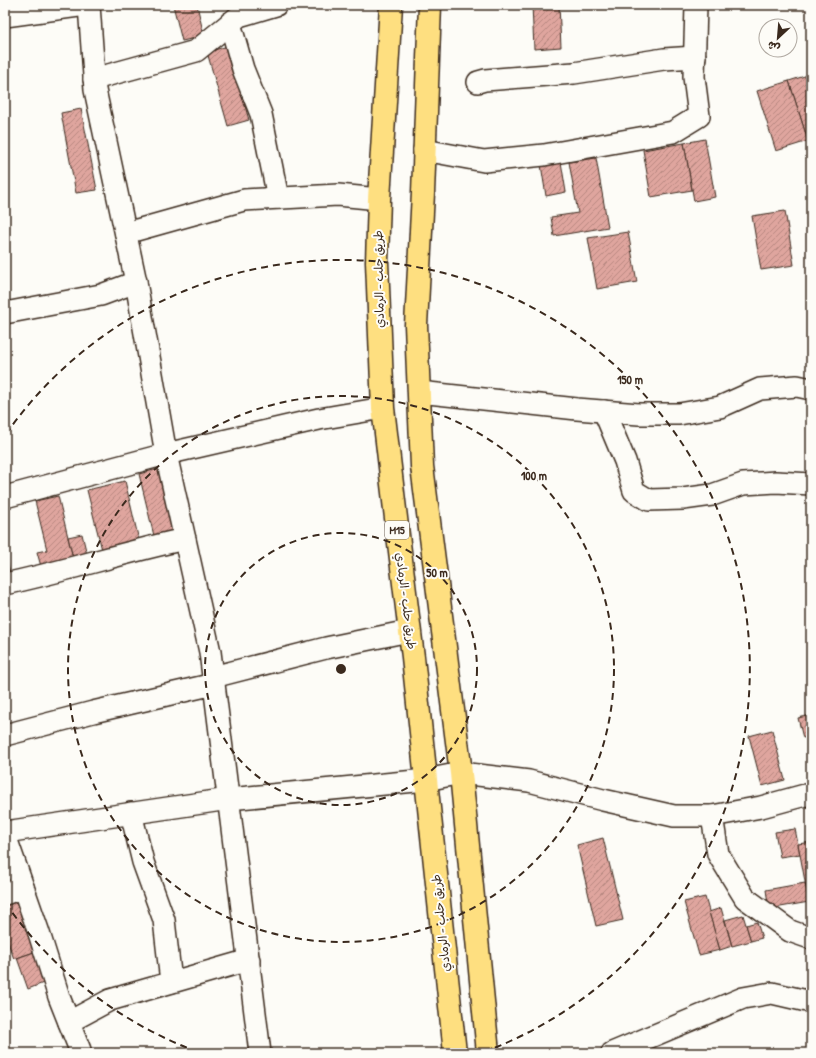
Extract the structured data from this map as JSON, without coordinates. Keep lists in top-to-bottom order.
{
  "streets": {
    "highway": ["طريق حلب - الرمادي", "M15"]
  },
  "north": "bottom left",
  "rings": ["150 m", "100 m", "50 m"]
}
